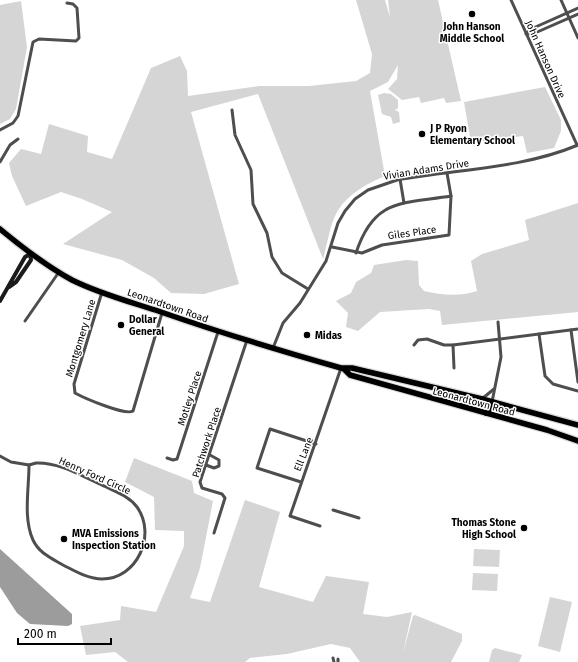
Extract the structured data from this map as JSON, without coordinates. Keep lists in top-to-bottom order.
{
  "streets": {
    "highway": ["Leonardtown Road"],
    "street": [
      "John Hanson Drive",
      "Vivian Adams Drive",
      "Giles Place",
      "Montgomery Lane",
      "Motley Place",
      "Patchwork Place",
      "Ell Lane",
      "Henry Ford Circle"
    ]
  },
  "crossings": [
    ["John Hanson Drive", "Vivian Adams Drive"],
    ["Vivian Adams Drive", "Giles Place"],
    ["Vivian Adams Drive", "Leonardtown Road"],
    ["Leonardtown Road", "Montgomery Lane"],
    ["Leonardtown Road", "Motley Place"],
    ["Leonardtown Road", "Patchwork Place"],
    ["Leonardtown Road", "Ell Lane"]
  ],
  "places": [
    "John Hanson Middle School",
    "J P Ryon Elementary School",
    "Dollar General",
    "Midas",
    "Thomas Stone High School",
    "MVA Emissions Inspection Station"
  ],
  "scale_bar": "200 m"
}
